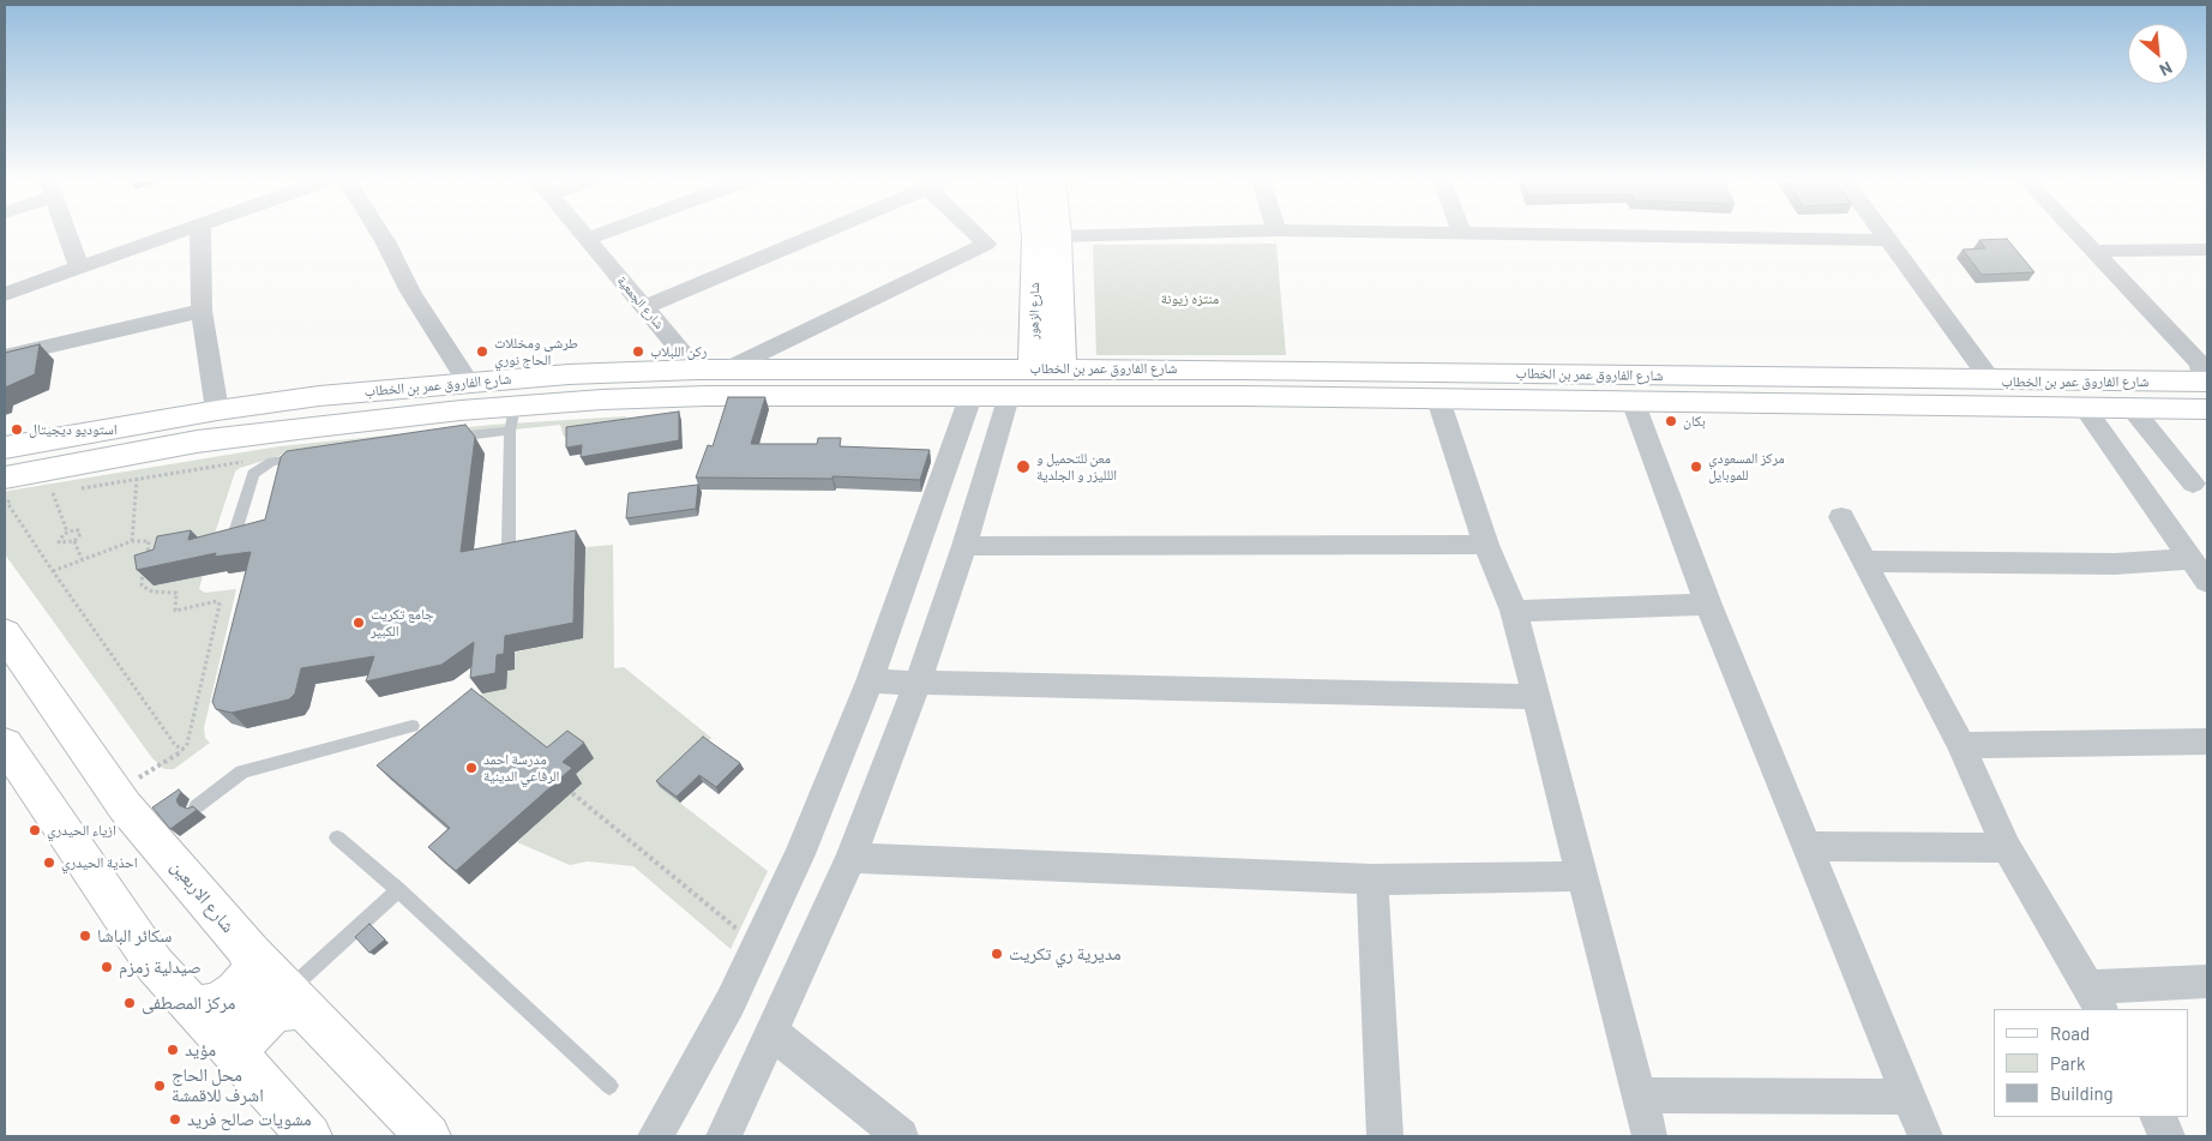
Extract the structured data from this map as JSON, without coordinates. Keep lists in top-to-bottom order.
{
  "streets": {
    "main road": ["شارع الزهور", "شارع الفاروق عمر بن الخطاب", "شارع الاربعين"],
    "street": ["شارع الجمعية"]
  },
  "crossings": [
    ["شارع الجمعية", "شارع الفاروق عمر بن الخطاب"],
    ["شارع الزهور", "شارع الفاروق عمر بن الخطاب"]
  ],
  "parks": ["منتزه زيونة"],
  "places": [
    "طرشي ومخللات الحاج نوري",
    "ركن اللبلاب",
    "بكان",
    "استوديو ديجيتال",
    "معن للتحميل و اللليزر و الجلدية",
    "مركز المسعودي للموبايل",
    "جامع تكريت الكبير",
    "مدرسة احمد الرفاعي الدينية",
    "ازياء الحيدري",
    "احذية الحيدري",
    "سكائر الباشا",
    "مديرية ري تكريت",
    "صيدلية زمزم",
    "مركز المصطفى",
    "مؤيد",
    "محل الحاج اشرف للاقمشة",
    "مشويات صالح فريد"
  ],
  "legend": ["Road", "Park", "Building"],
  "north": "bottom right"
}
